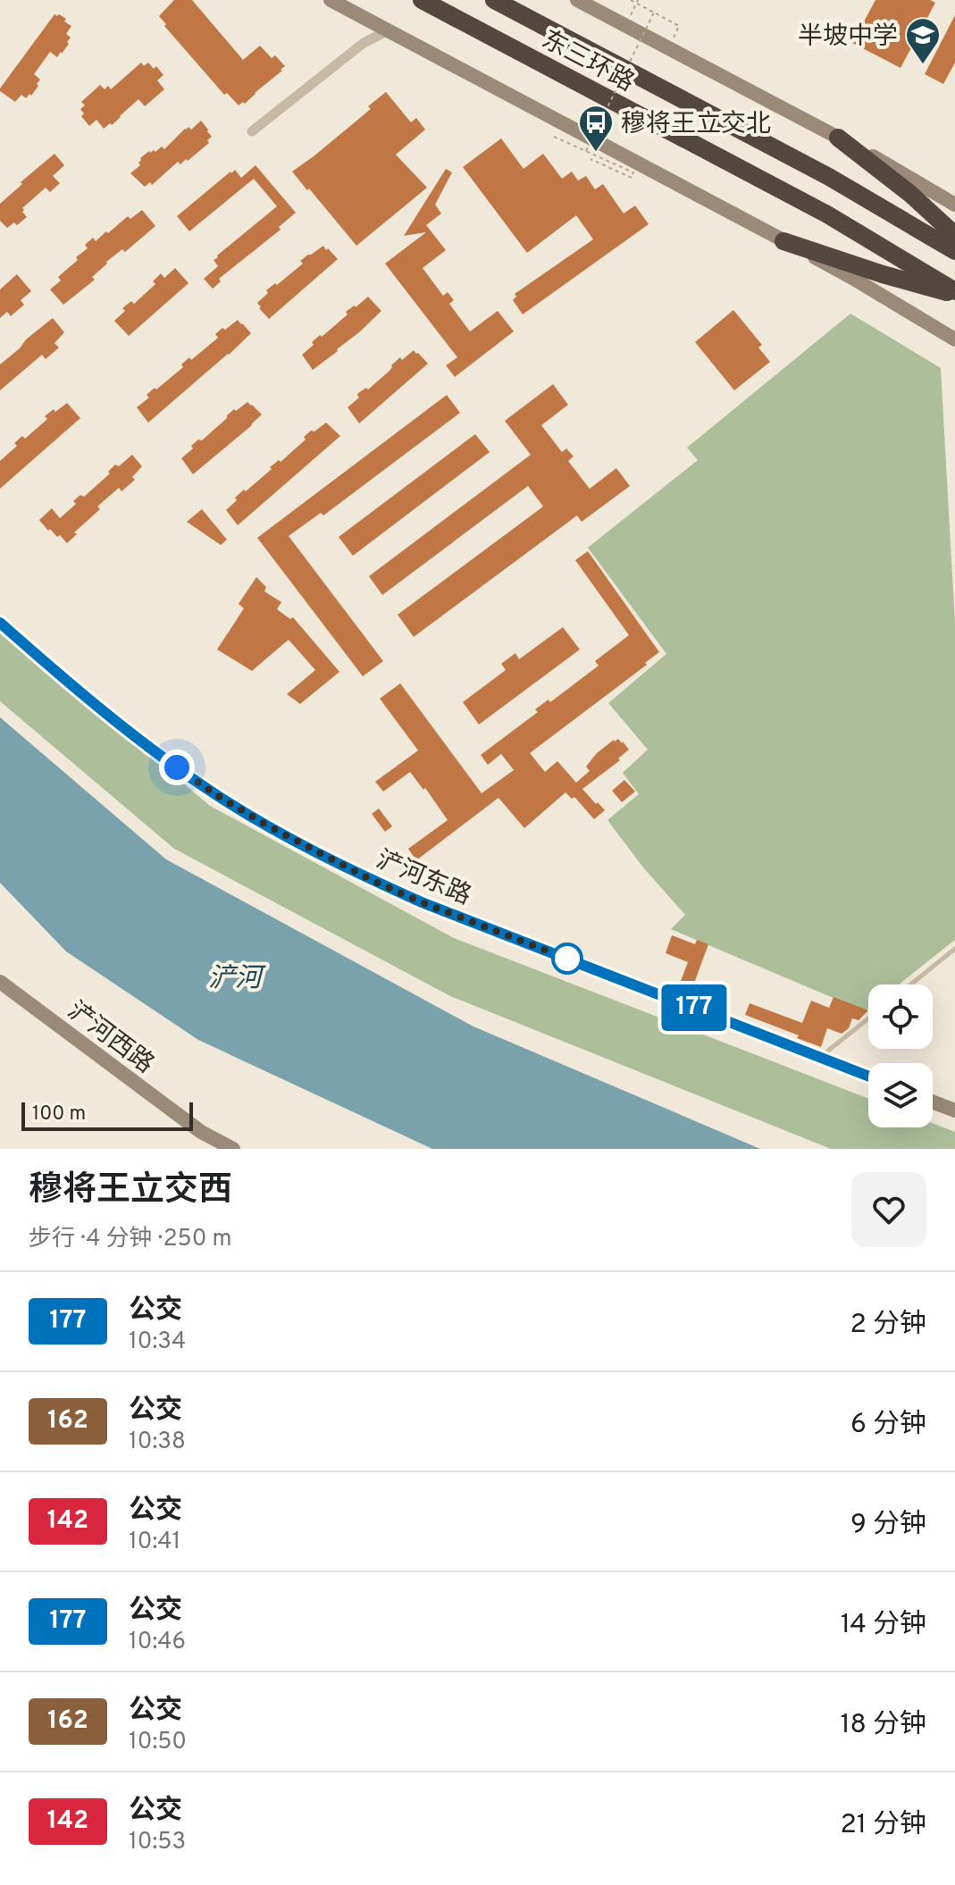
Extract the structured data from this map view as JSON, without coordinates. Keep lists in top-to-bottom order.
{
  "streets": {
    "highway": ["东三环路"],
    "street": ["浐河东路", "浐河西路"]
  },
  "water": ["浐河"],
  "places": {
    "school or university": ["半坡中学"],
    "bus stop": ["穆将王立交北"]
  },
  "lines": ["bus line 177"],
  "scale_bar": "100 m",
  "page": {
    "on_map": "177",
    "scale": "100 m",
    "heading": ["穆将王立交西", "步行 · 4 分钟 · 250 m"],
    "list": [
      {
        "mark": "177",
        "name": "公交",
        "note": "10:34",
        "value": "2 分钟"
      },
      {
        "mark": "162",
        "name": "公交",
        "note": "10:38",
        "value": "6 分钟"
      },
      {
        "mark": "142",
        "name": "公交",
        "note": "10:41",
        "value": "9 分钟"
      },
      {
        "mark": "177",
        "name": "公交",
        "note": "10:46",
        "value": "14 分钟"
      },
      {
        "mark": "162",
        "name": "公交",
        "note": "10:50",
        "value": "18 分钟"
      },
      {
        "mark": "142",
        "name": "公交",
        "note": "10:53",
        "value": "21 分钟"
      }
    ]
  }
}
